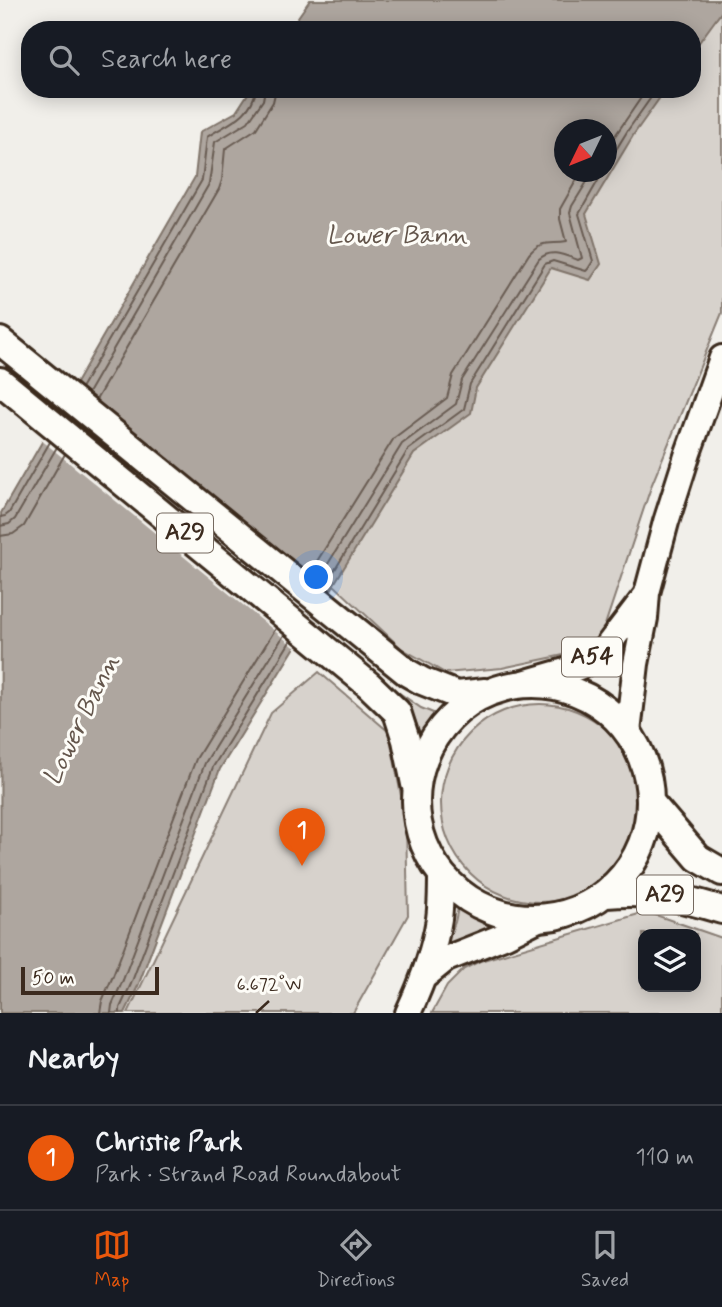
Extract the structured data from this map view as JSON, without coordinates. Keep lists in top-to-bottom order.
{
  "streets": {
    "highway": ["A29"],
    "main road": ["A54"]
  },
  "crossings": [
    ["A29", "A54"]
  ],
  "water": ["Lower Bann"],
  "scale_bar": "50 m",
  "north": "bottom left",
  "page": {
    "search": "Search here",
    "pins": "1",
    "scale": "50 m",
    "heading": "Nearby",
    "list": [
      {
        "mark": "1",
        "name": "Christie Park",
        "note": "Park · Strand Road Roundabout",
        "value": "110 m"
      }
    ],
    "nav": ["Map", "Directions", "Saved"]
  },
  "coordinates": ["6.672°W"]
}
